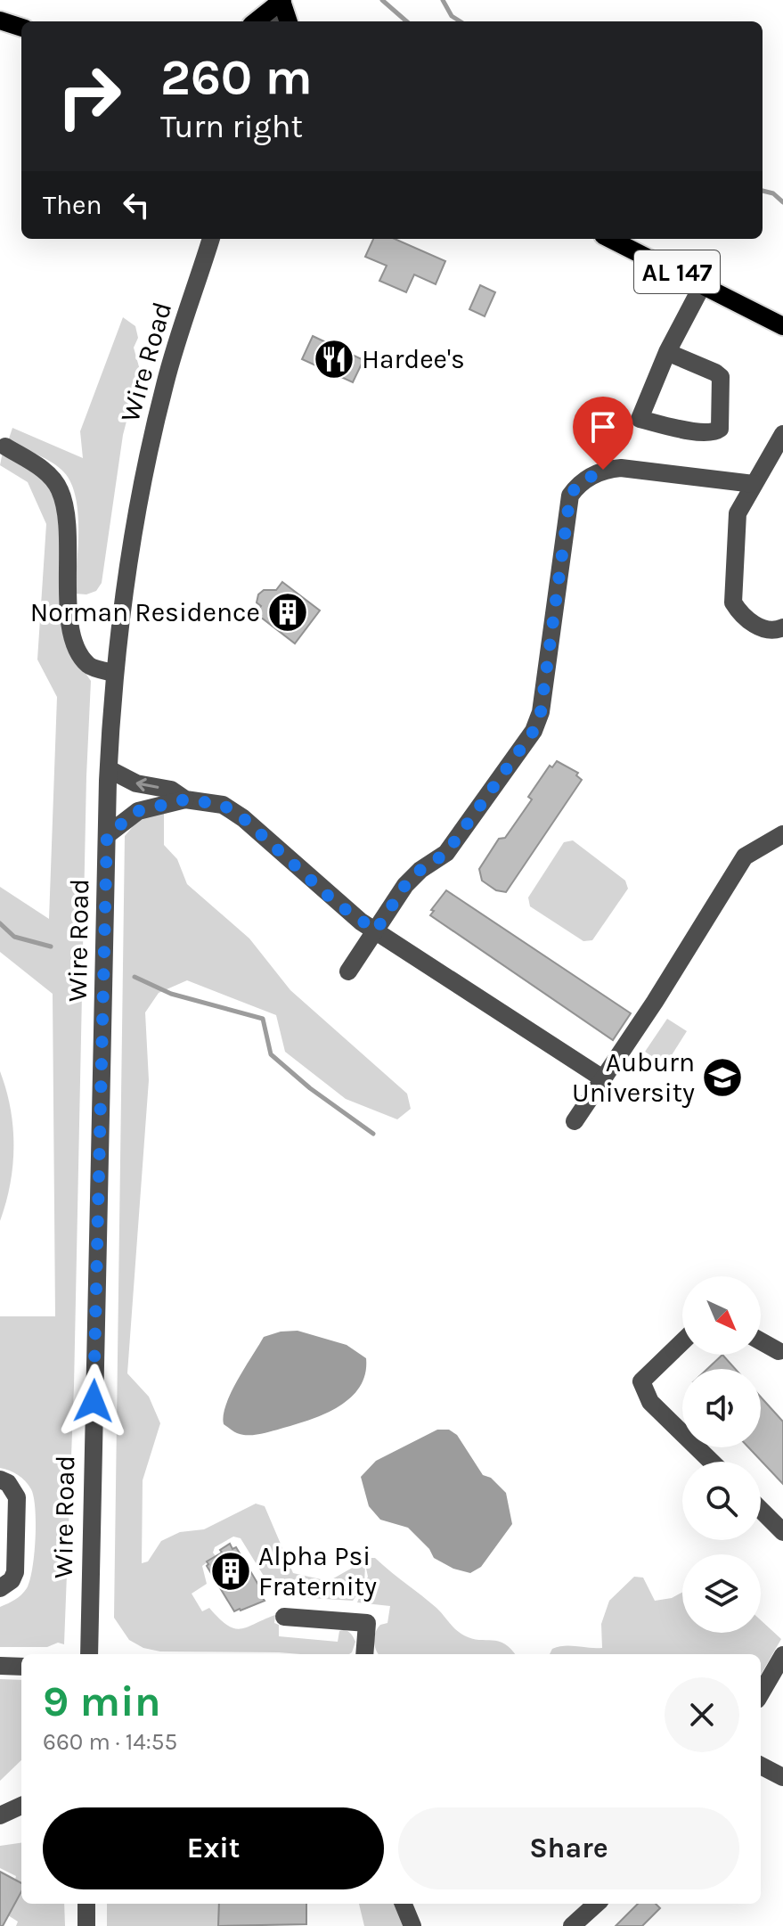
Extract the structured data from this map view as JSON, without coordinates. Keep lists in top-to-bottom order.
{
  "streets": {
    "main road": ["AL 147"],
    "street": ["Wire Road"]
  },
  "places": {
    "restaurant": ["Hardee's"],
    "building": ["Norman Residence", "Alpha Psi Fraternity"],
    "school or university": ["Auburn University"]
  },
  "north": "bottom right",
  "page": {
    "turn": ["260 m", "Turn right"],
    "then": "Then",
    "heading": ["9 min", "660 m · 14:55"],
    "buttons": ["Exit", "Share"]
  }
}
